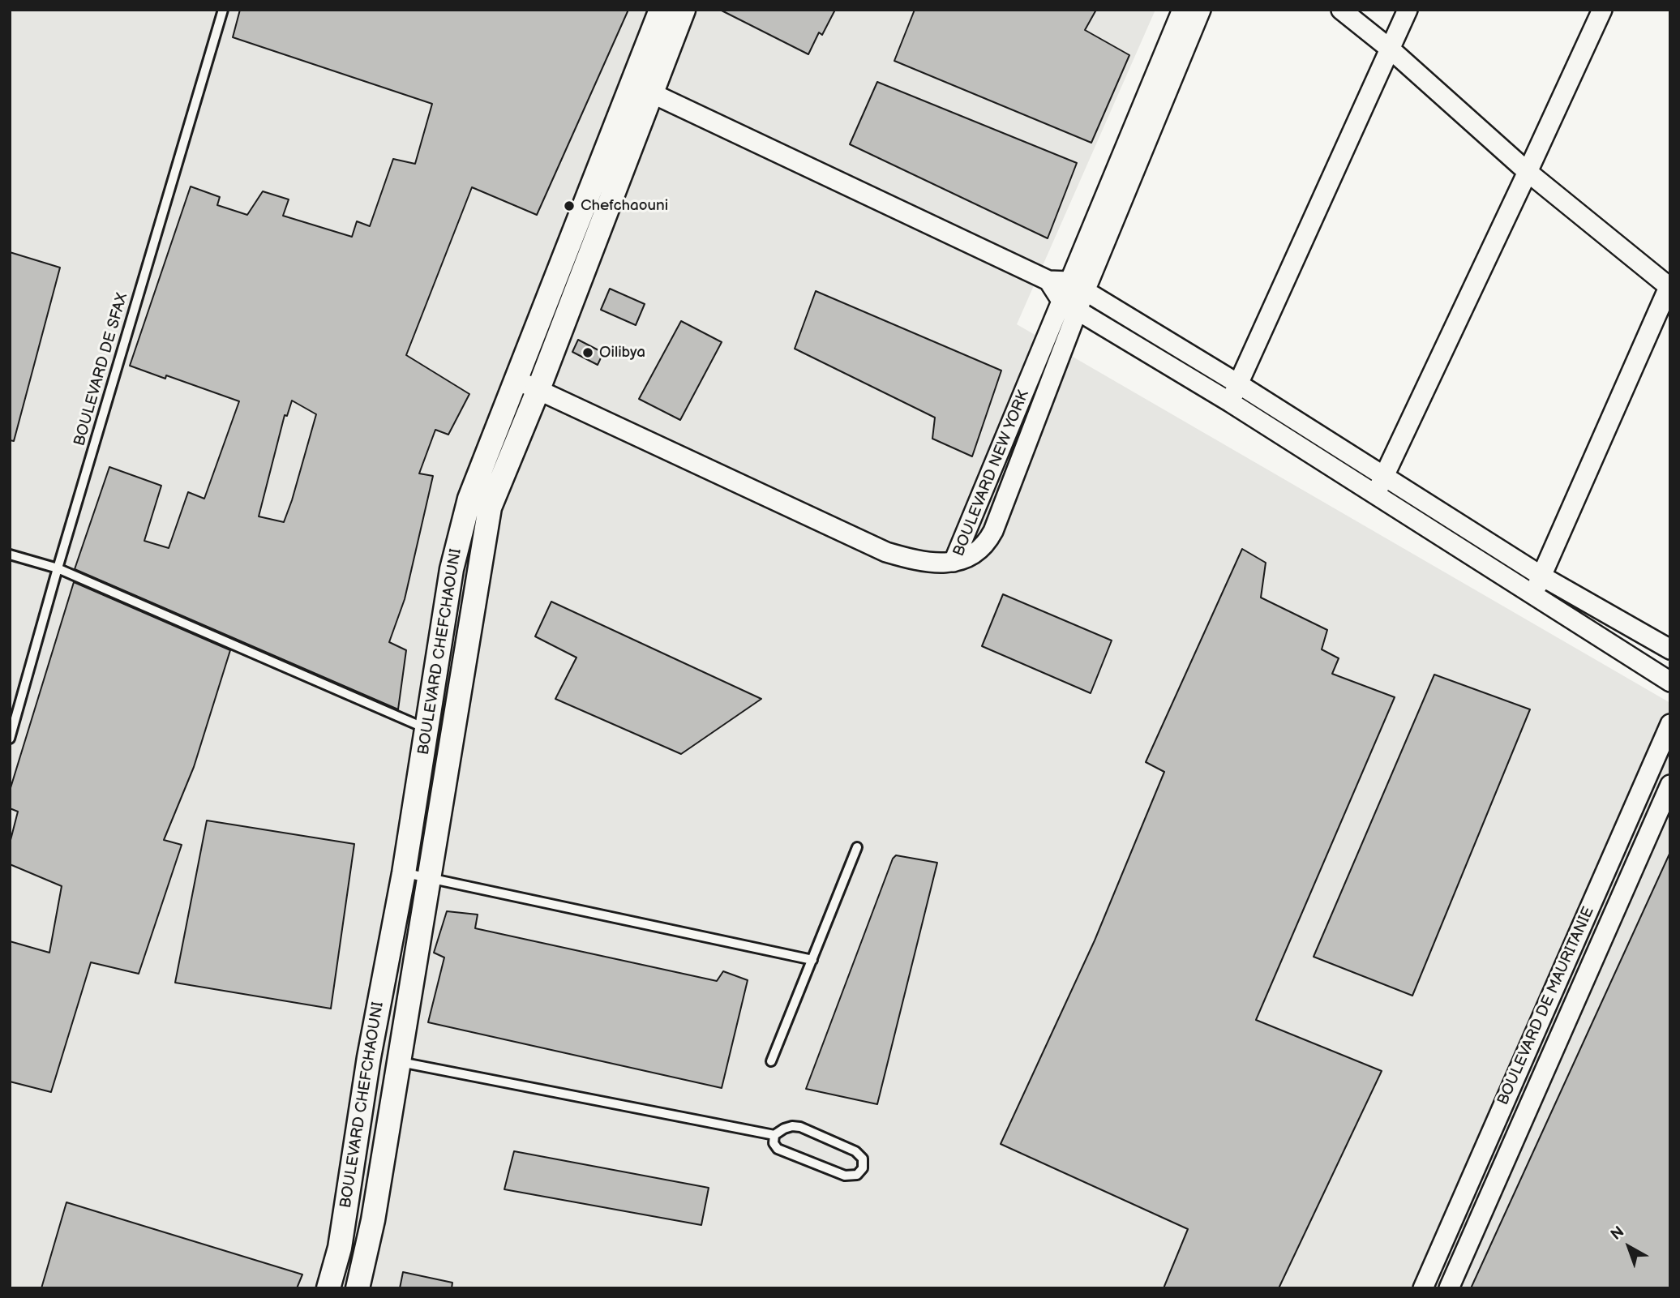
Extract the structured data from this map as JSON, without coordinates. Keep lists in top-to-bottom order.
{
  "streets": {
    "street": ["BOULEVARD NEW YORK", "BOULEVARD CHEFCHAOUNI", "BOULEVARD DE MAURITANIE"],
    "lane": ["BOULEVARD DE SFAX"]
  },
  "places": ["Chefchaouni", "Oilibya"],
  "north": "top left"
}
